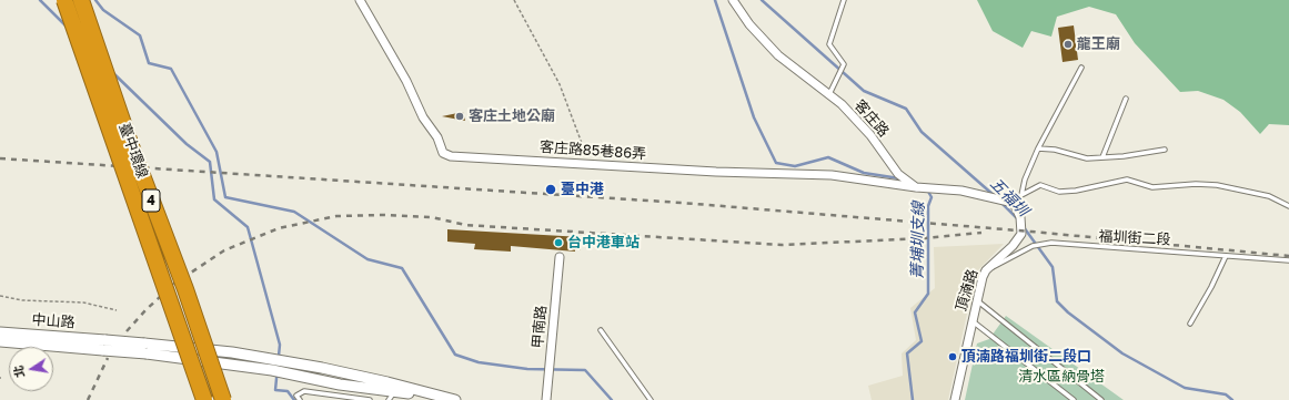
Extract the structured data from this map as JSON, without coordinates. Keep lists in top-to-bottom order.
{
  "streets": {
    "highway": ["臺中環線", "4"],
    "street": [
      "客庄路",
      "客庄路85巷86弄",
      "頂湳路",
      "中山路",
      "甲南路"
    ],
    "lane": ["福圳街二段"]
  },
  "crossings": [
    ["客庄路", "客庄路85巷86弄"],
    ["福圳街二段", "頂湳路"]
  ],
  "water": ["五福圳", "菁埔圳支線"],
  "parks": ["清水區納骨塔"],
  "places": [
    "龍王廟",
    "客庄土地公廟",
    "臺中港",
    "台中港車站",
    "頂湳路福圳街二段口"
  ],
  "north": "left"
}
